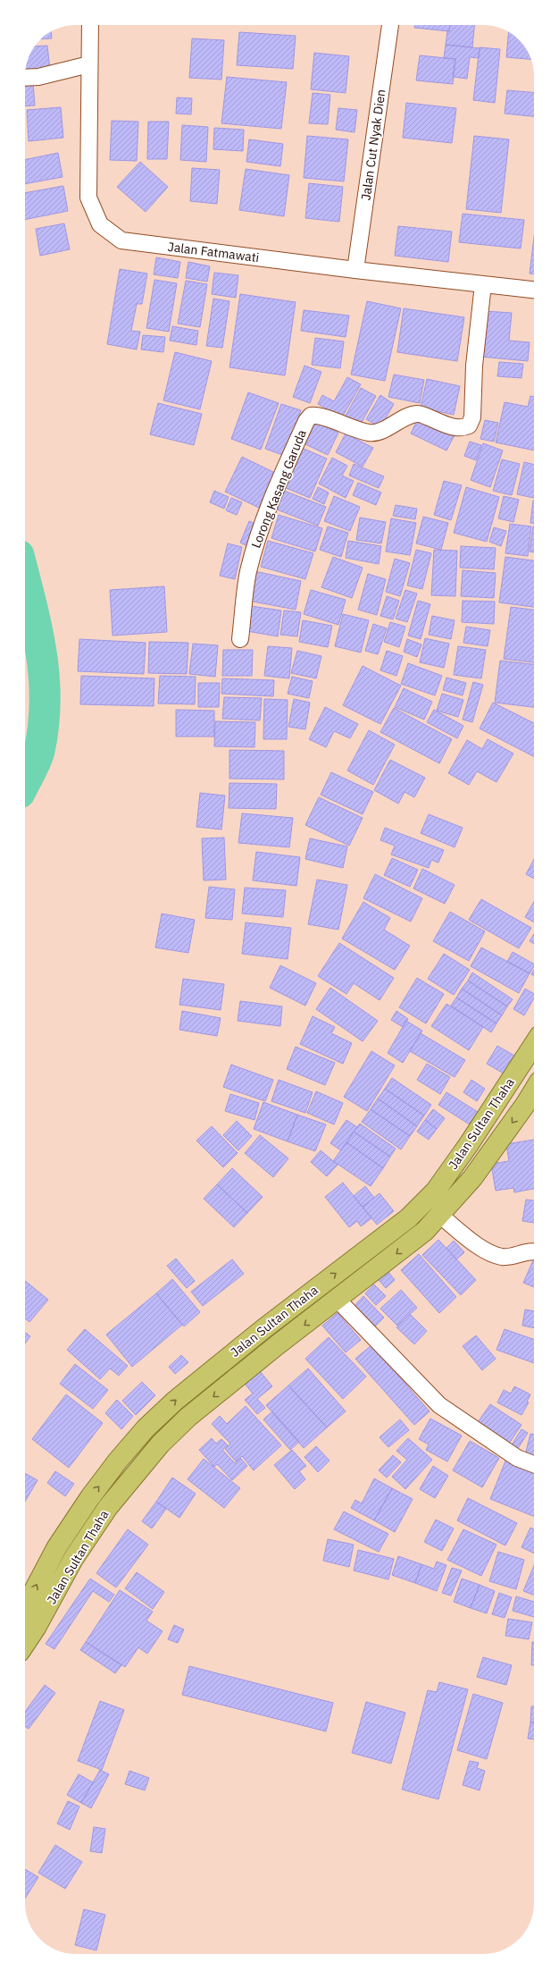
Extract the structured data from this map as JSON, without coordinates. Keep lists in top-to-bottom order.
{
  "streets": {
    "highway": ["Jalan Sultan Thaha"],
    "street": ["Jalan Cut Nyak Dien", "Jalan Fatmawati", "Lorong Kasang Garuda"]
  },
  "crossings": [
    ["Jalan Cut Nyak Dien", "Jalan Fatmawati"],
    ["Jalan Fatmawati", "Lorong Kasang Garuda"]
  ]
}
